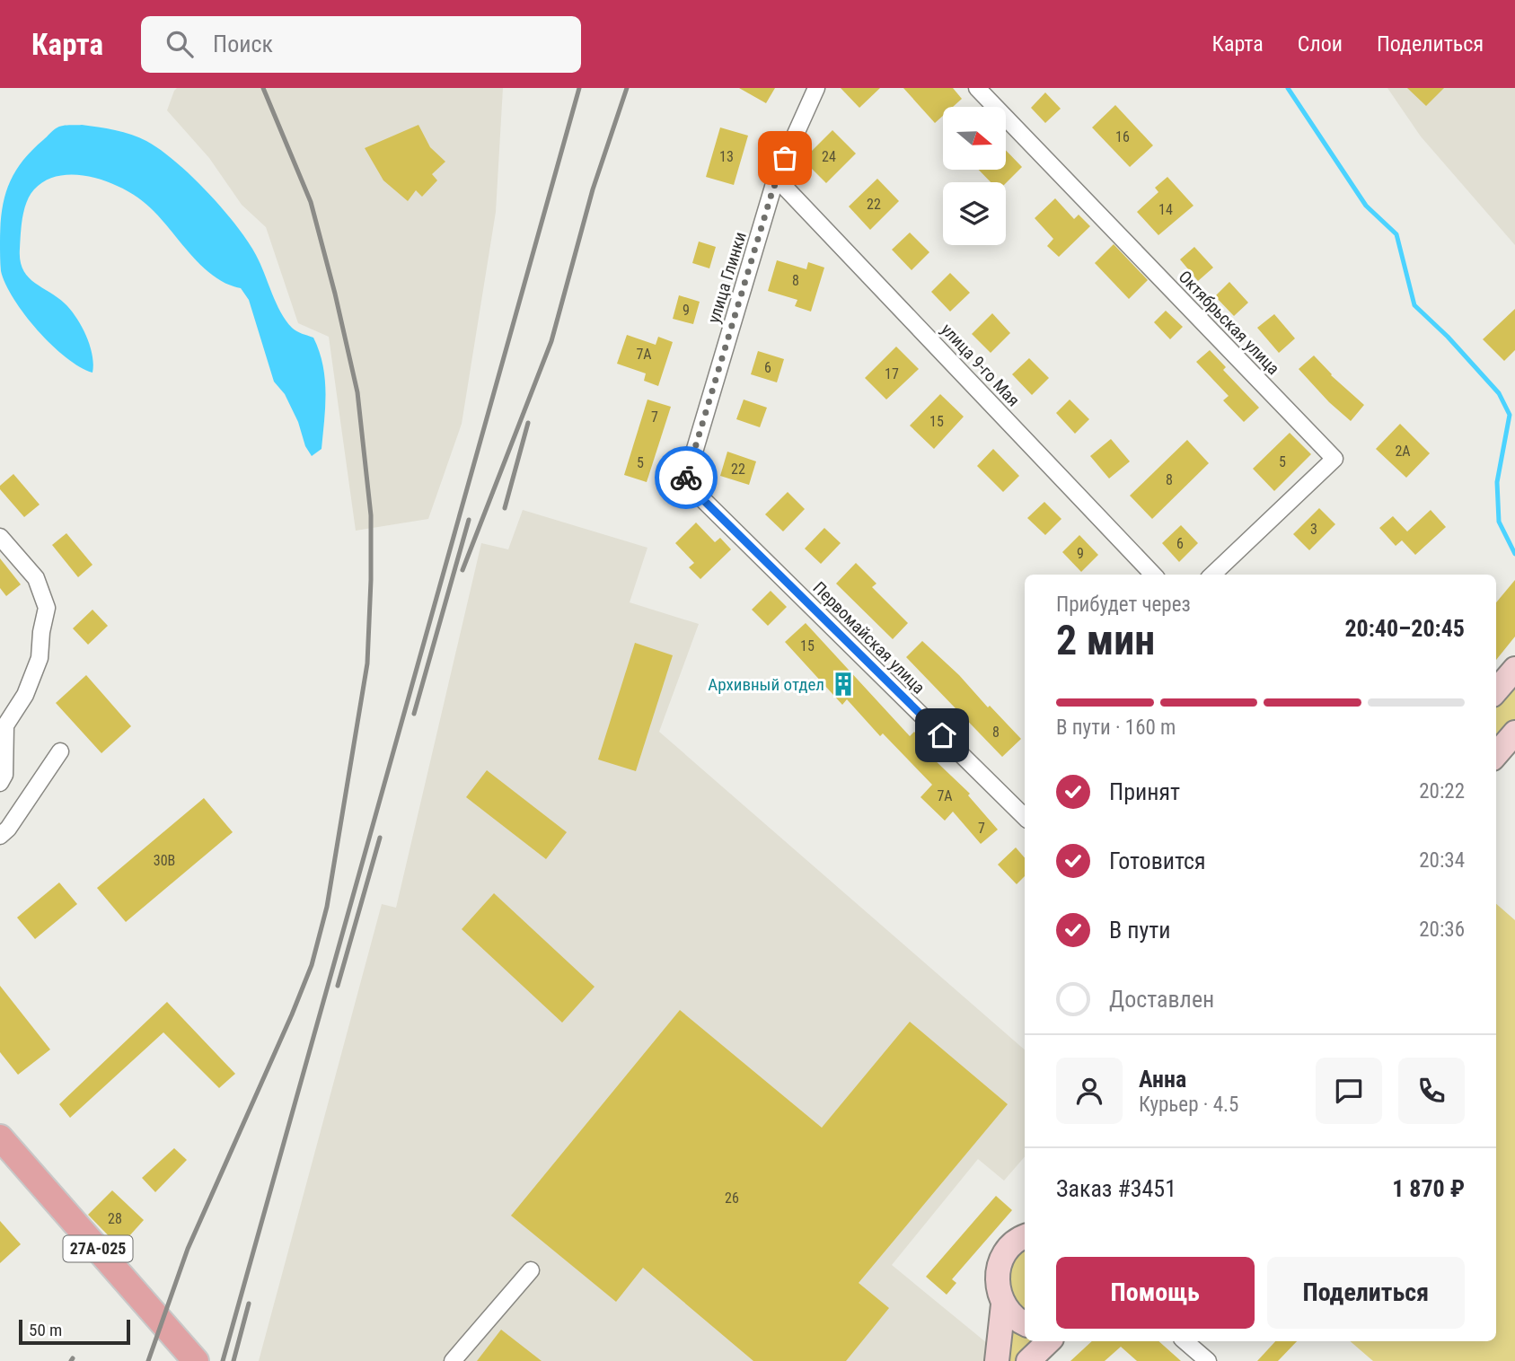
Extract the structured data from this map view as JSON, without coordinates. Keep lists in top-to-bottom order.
{
  "streets": {
    "main road": ["27А-025"],
    "street": [
      "улица Глинки",
      "Октябрьская улица",
      "улица 9-го Мая",
      "Первомайская улица"
    ]
  },
  "crossings": [
    ["улица Глинки", "улица 9-го Мая"],
    ["улица Глинки", "Первомайская улица"]
  ],
  "places": {
    "building": ["Архивный отдел"]
  },
  "house_numbers": [
    "16",
    "13",
    "24",
    "22",
    "14",
    "8",
    "9",
    "7А",
    "6",
    "17",
    "7",
    "15",
    "2А",
    "5",
    "5",
    "22",
    "8",
    "3",
    "6",
    "9",
    "15",
    "8",
    "7А",
    "7",
    "30В",
    "26",
    "28"
  ],
  "scale_bar": "50 m",
  "north": "right",
  "page": {
    "header": "Карта",
    "search": "Поиск",
    "nav": ["Карта", "Слои", "Поделиться"],
    "heading": ["2 мин", "Прибудет через", "20:40–20:45"],
    "panel": [
      "Анна",
      "Курьер · 4.5",
      "Заказ #3451",
      "1 870 ₽"
    ],
    "bar": "В пути · 160 m",
    "list": [
      ["Принят", "20:22"],
      ["Готовится", "20:34"],
      ["В пути", "20:36"],
      "Доставлен"
    ],
    "buttons": ["Помощь", "Поделиться"],
    "scale": "50 m"
  }
}
